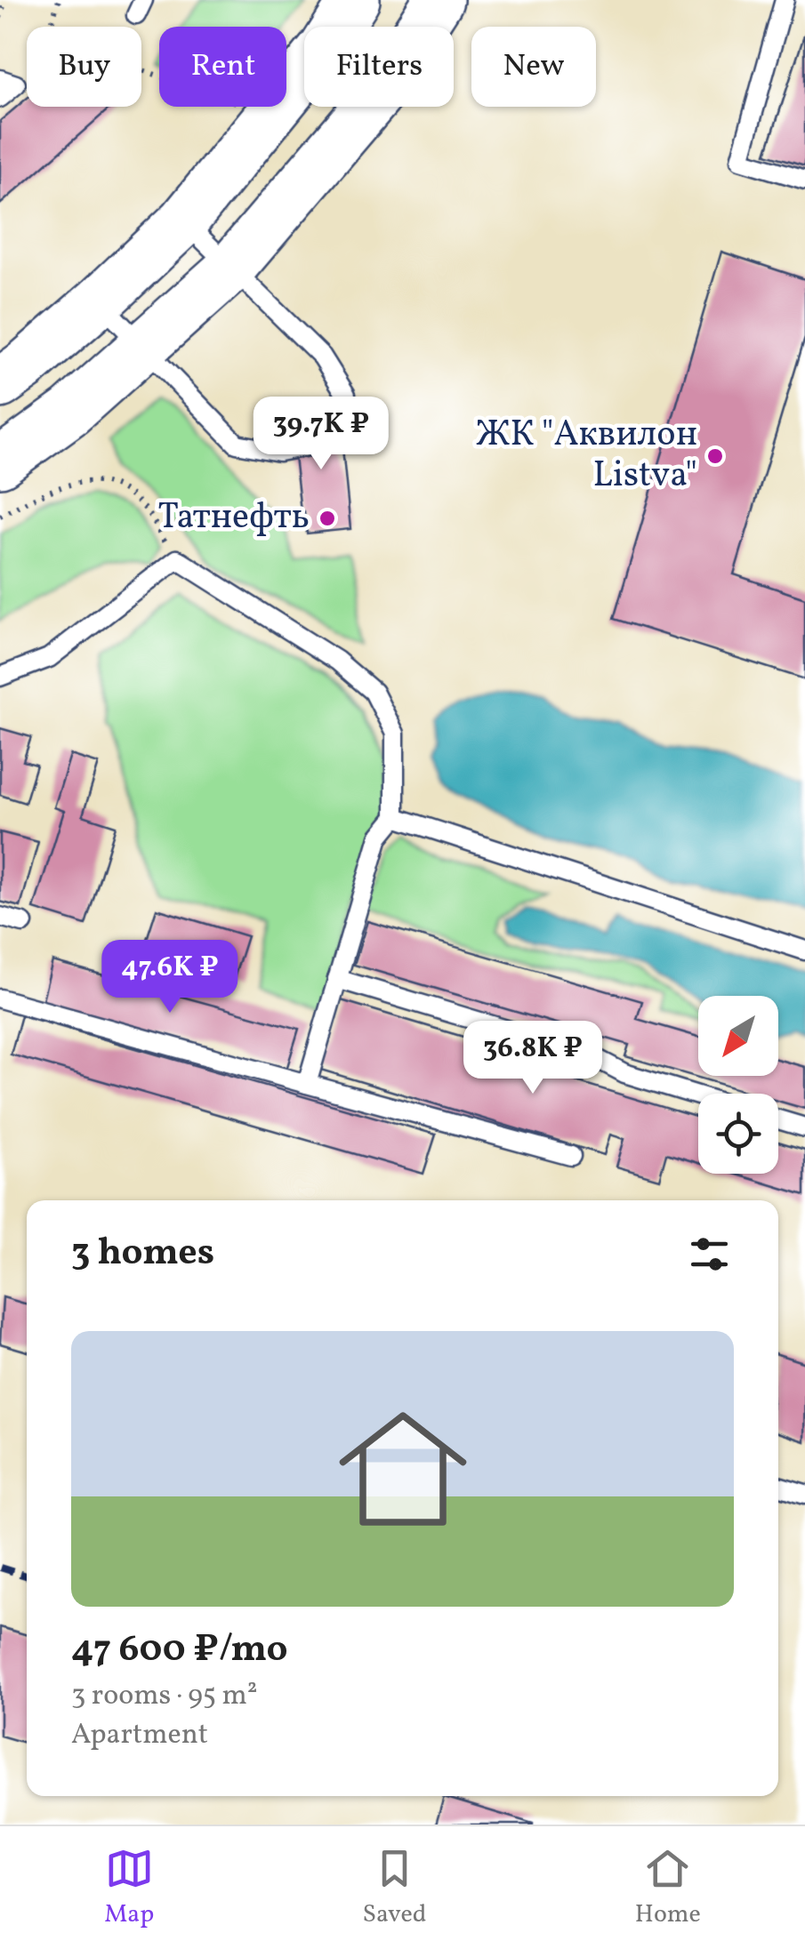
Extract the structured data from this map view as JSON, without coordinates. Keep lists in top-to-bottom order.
{
  "places": ["ЖК \"Аквилон Listva\"", "Татнефть"],
  "north": "bottom left",
  "page": {
    "chip": [
      "Buy",
      "Rent",
      "Filters",
      "New"
    ],
    "price": ["39.7K ₽", "47.6K ₽", "36.8K ₽"],
    "heading": "3 homes",
    "list": [
      {
        "name": "47 600 ₽/mo",
        "note": "3 rooms · 95 m² · Apartment"
      }
    ],
    "tabs": ["Map", "Saved", "Home"]
  }
}
